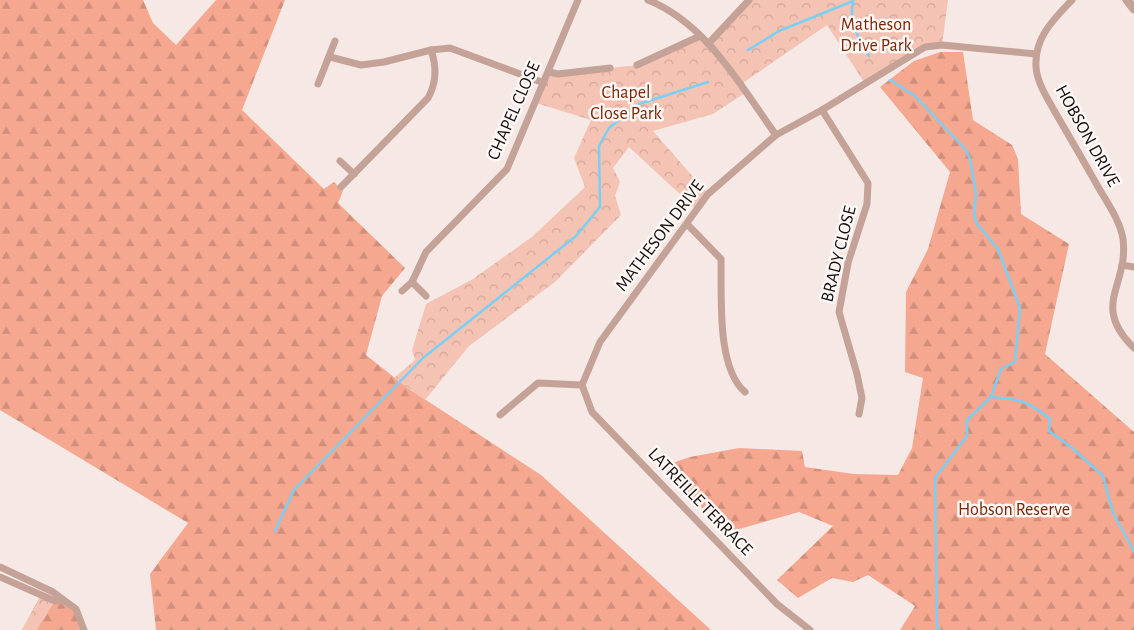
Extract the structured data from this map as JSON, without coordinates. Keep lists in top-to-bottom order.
{
  "streets": {
    "street": [
      "CHAPEL CLOSE",
      "HOBSON DRIVE",
      "MATHESON DRIVE",
      "BRADY CLOSE",
      "LATREILLE TERRACE"
    ]
  },
  "crossings": [
    ["HOBSON DRIVE", "MATHESON DRIVE"],
    ["MATHESON DRIVE", "BRADY CLOSE"],
    ["MATHESON DRIVE", "LATREILLE TERRACE"]
  ],
  "parks": ["Matheson Drive Park", "Chapel Close Park", "Hobson Reserve"]
}
